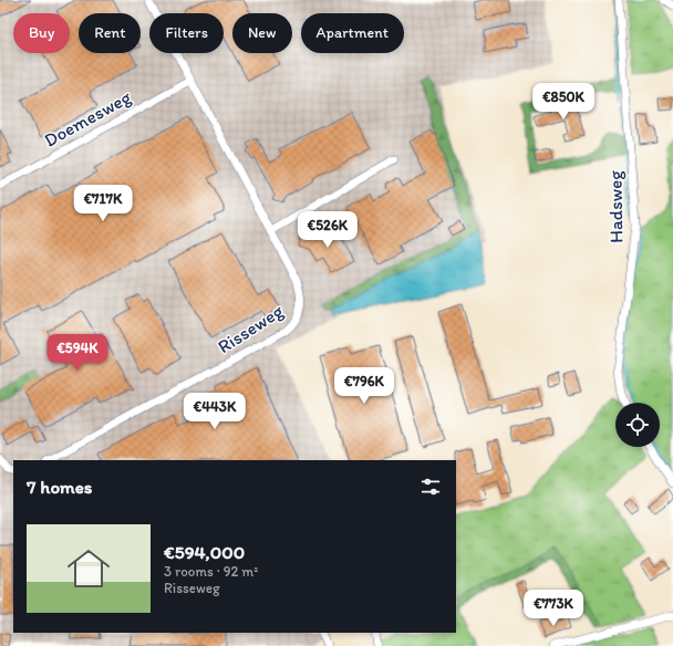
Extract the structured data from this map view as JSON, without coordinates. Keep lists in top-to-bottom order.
{
  "streets": {
    "street": ["Doemesweg", "Hadsweg", "Risseweg"]
  },
  "crossings": [
    ["Doemesweg", "Risseweg"]
  ],
  "page": {
    "chip": [
      "Buy",
      "Rent",
      "Filters",
      "New",
      "Apartment"
    ],
    "price": [
      "€850K",
      "€717K",
      "€526K",
      "€594K",
      "€796K",
      "€443K",
      "€773K"
    ],
    "heading": "7 homes",
    "list": [
      {
        "name": "€594,000",
        "note": "3 rooms · 92 m² · Risseweg"
      }
    ]
  }
}
